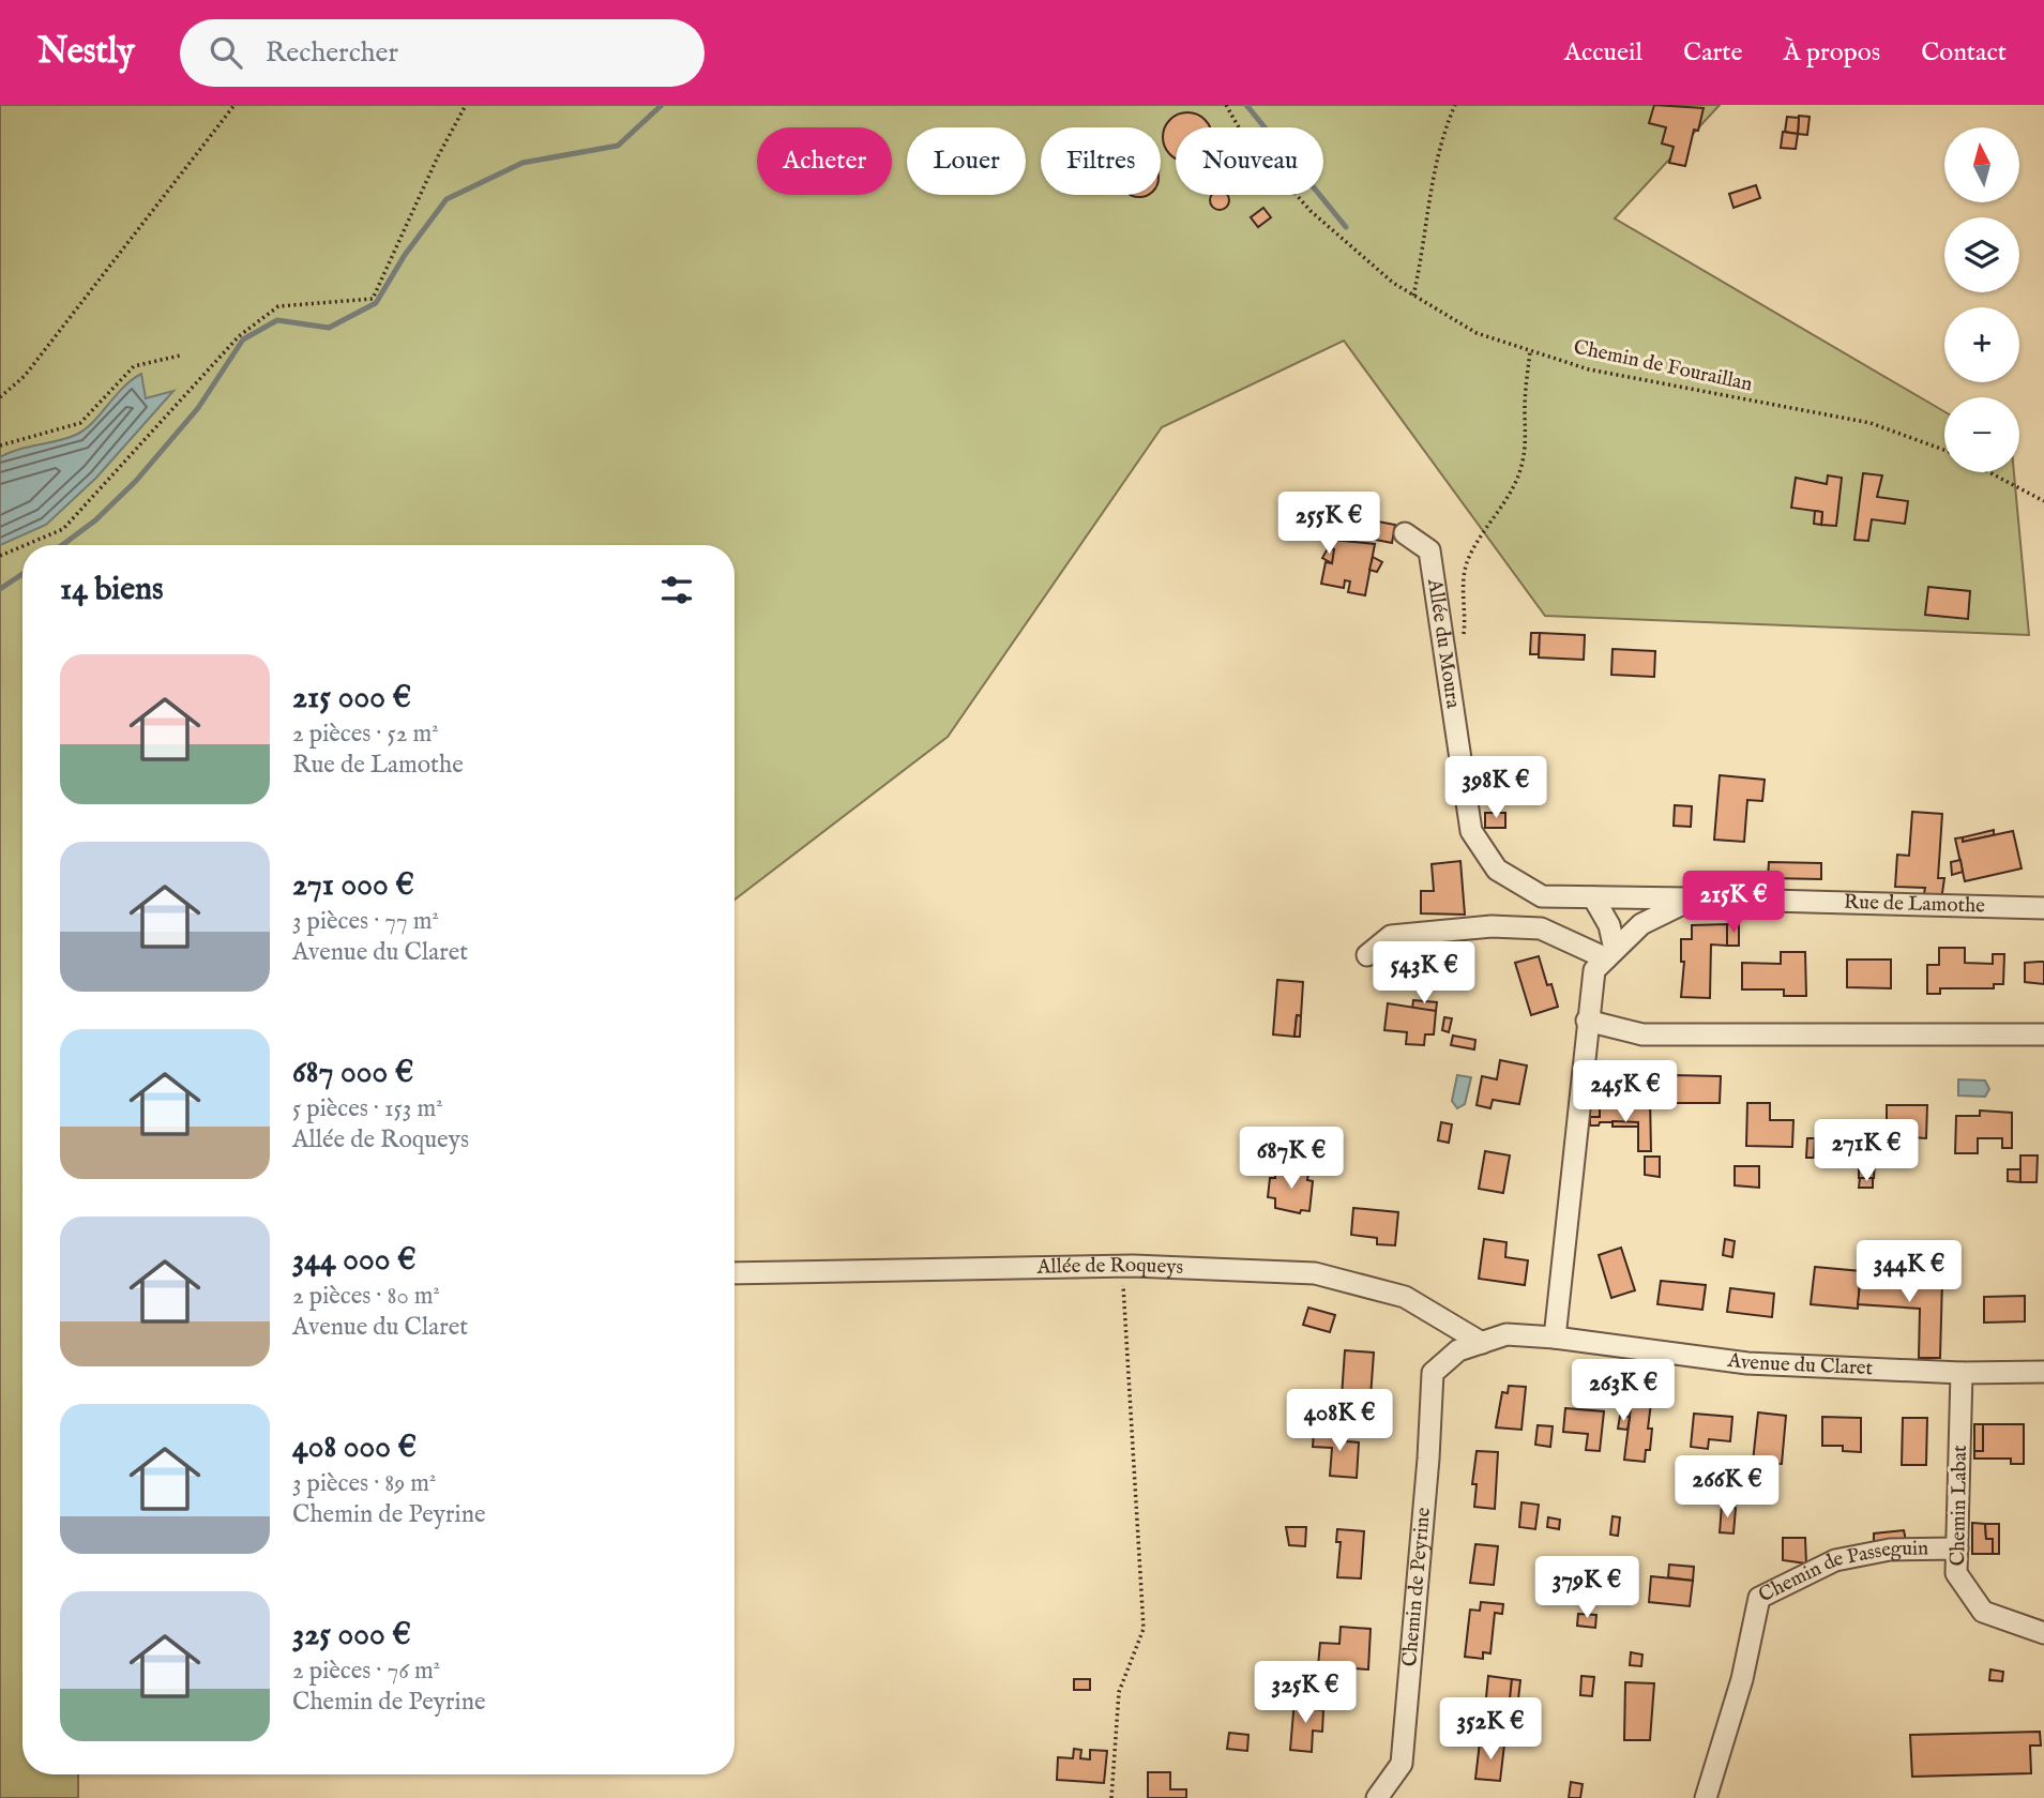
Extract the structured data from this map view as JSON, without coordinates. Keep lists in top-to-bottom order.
{
  "streets": {
    "street": [
      "Allée du Moura",
      "Rue de Lamothe",
      "Allée de Roqueys",
      "Avenue du Claret",
      "Chemin Labat",
      "Chemin de Passeguin",
      "Chemin de Peyrine"
    ],
    "path": ["Chemin de Fouraillan"]
  },
  "crossings": [
    ["Allée du Moura", "Rue de Lamothe"],
    ["Rue de Lamothe", "Avenue du Claret"],
    ["Allée de Roqueys", "Avenue du Claret"],
    ["Avenue du Claret", "Chemin Labat"],
    ["Avenue du Claret", "Chemin de Peyrine"],
    ["Chemin Labat", "Chemin de Passeguin"]
  ],
  "north": "top",
  "page": {
    "header": "Nestly",
    "search": "Rechercher",
    "nav": [
      "Accueil",
      "Carte",
      "À propos",
      "Contact"
    ],
    "map_buttons": ["+", "−"],
    "chip": [
      "Acheter",
      "Louer",
      "Filtres",
      "Nouveau"
    ],
    "price": [
      "255K €",
      "398K €",
      "215K €",
      "543K €",
      "245K €",
      "271K €",
      "687K €",
      "344K €",
      "263K €",
      "408K €",
      "266K €",
      "379K €",
      "325K €",
      "352K €"
    ],
    "heading": "14 biens",
    "list": [
      {
        "name": "215 000 €",
        "note": "2 pièces · 52 m² · Rue de Lamothe"
      },
      {
        "name": "271 000 €",
        "note": "3 pièces · 77 m² · Avenue du Claret"
      },
      {
        "name": "687 000 €",
        "note": "5 pièces · 153 m² · Allée de Roqueys"
      },
      {
        "name": "344 000 €",
        "note": "2 pièces · 80 m² · Avenue du Claret"
      },
      {
        "name": "408 000 €",
        "note": "3 pièces · 89 m² · Chemin de Peyrine"
      },
      {
        "name": "325 000 €",
        "note": "2 pièces · 76 m² · Chemin de Peyrine"
      }
    ]
  }
}
